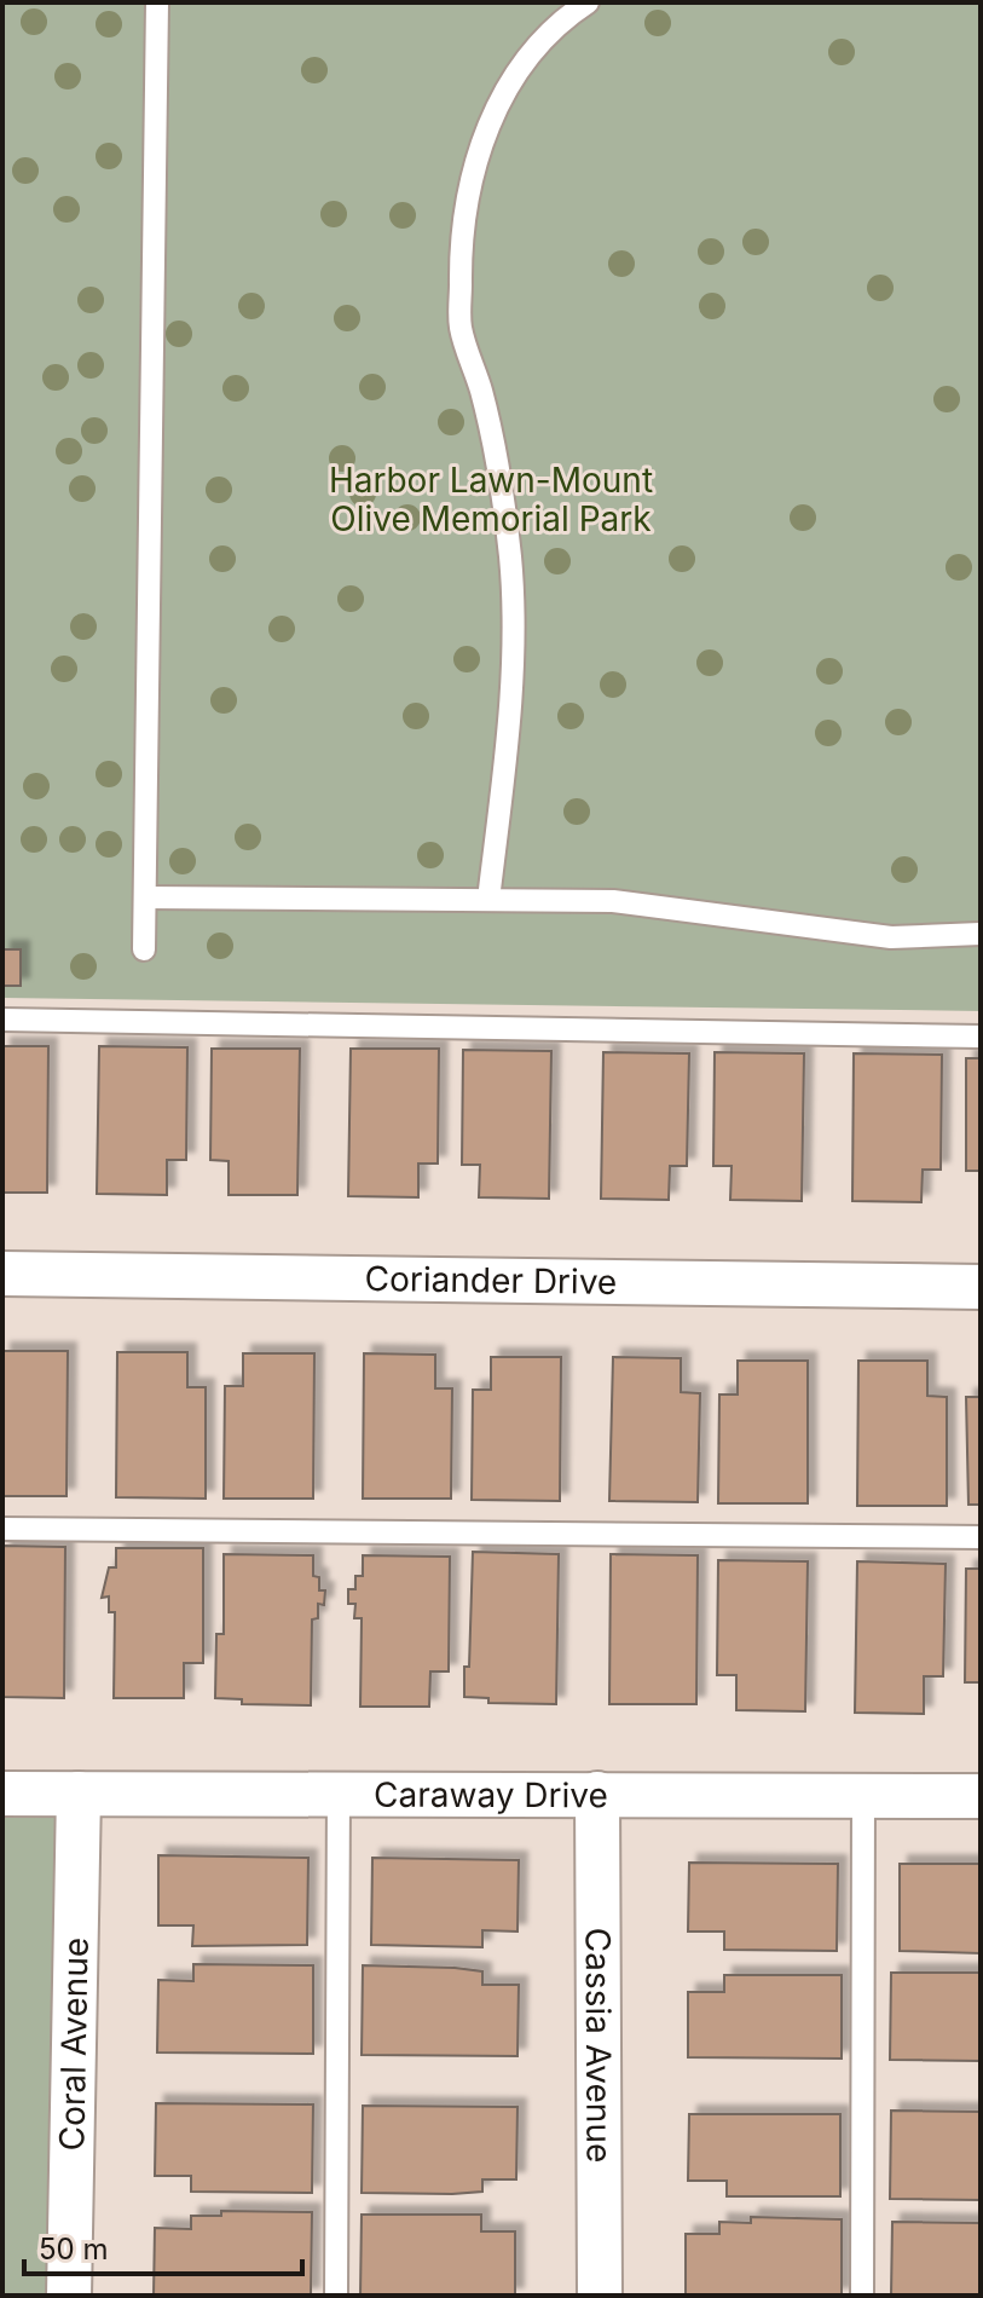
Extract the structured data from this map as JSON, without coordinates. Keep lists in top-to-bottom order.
{
  "streets": {
    "street": [
      "Coriander Drive",
      "Caraway Drive",
      "Coral Avenue",
      "Cassia Avenue"
    ]
  },
  "crossings": [
    ["Caraway Drive", "Coral Avenue"],
    ["Caraway Drive", "Cassia Avenue"]
  ],
  "parks": ["Harbor Lawn-Mount Olive Memorial Park"],
  "scale_bar": "50 m"
}
